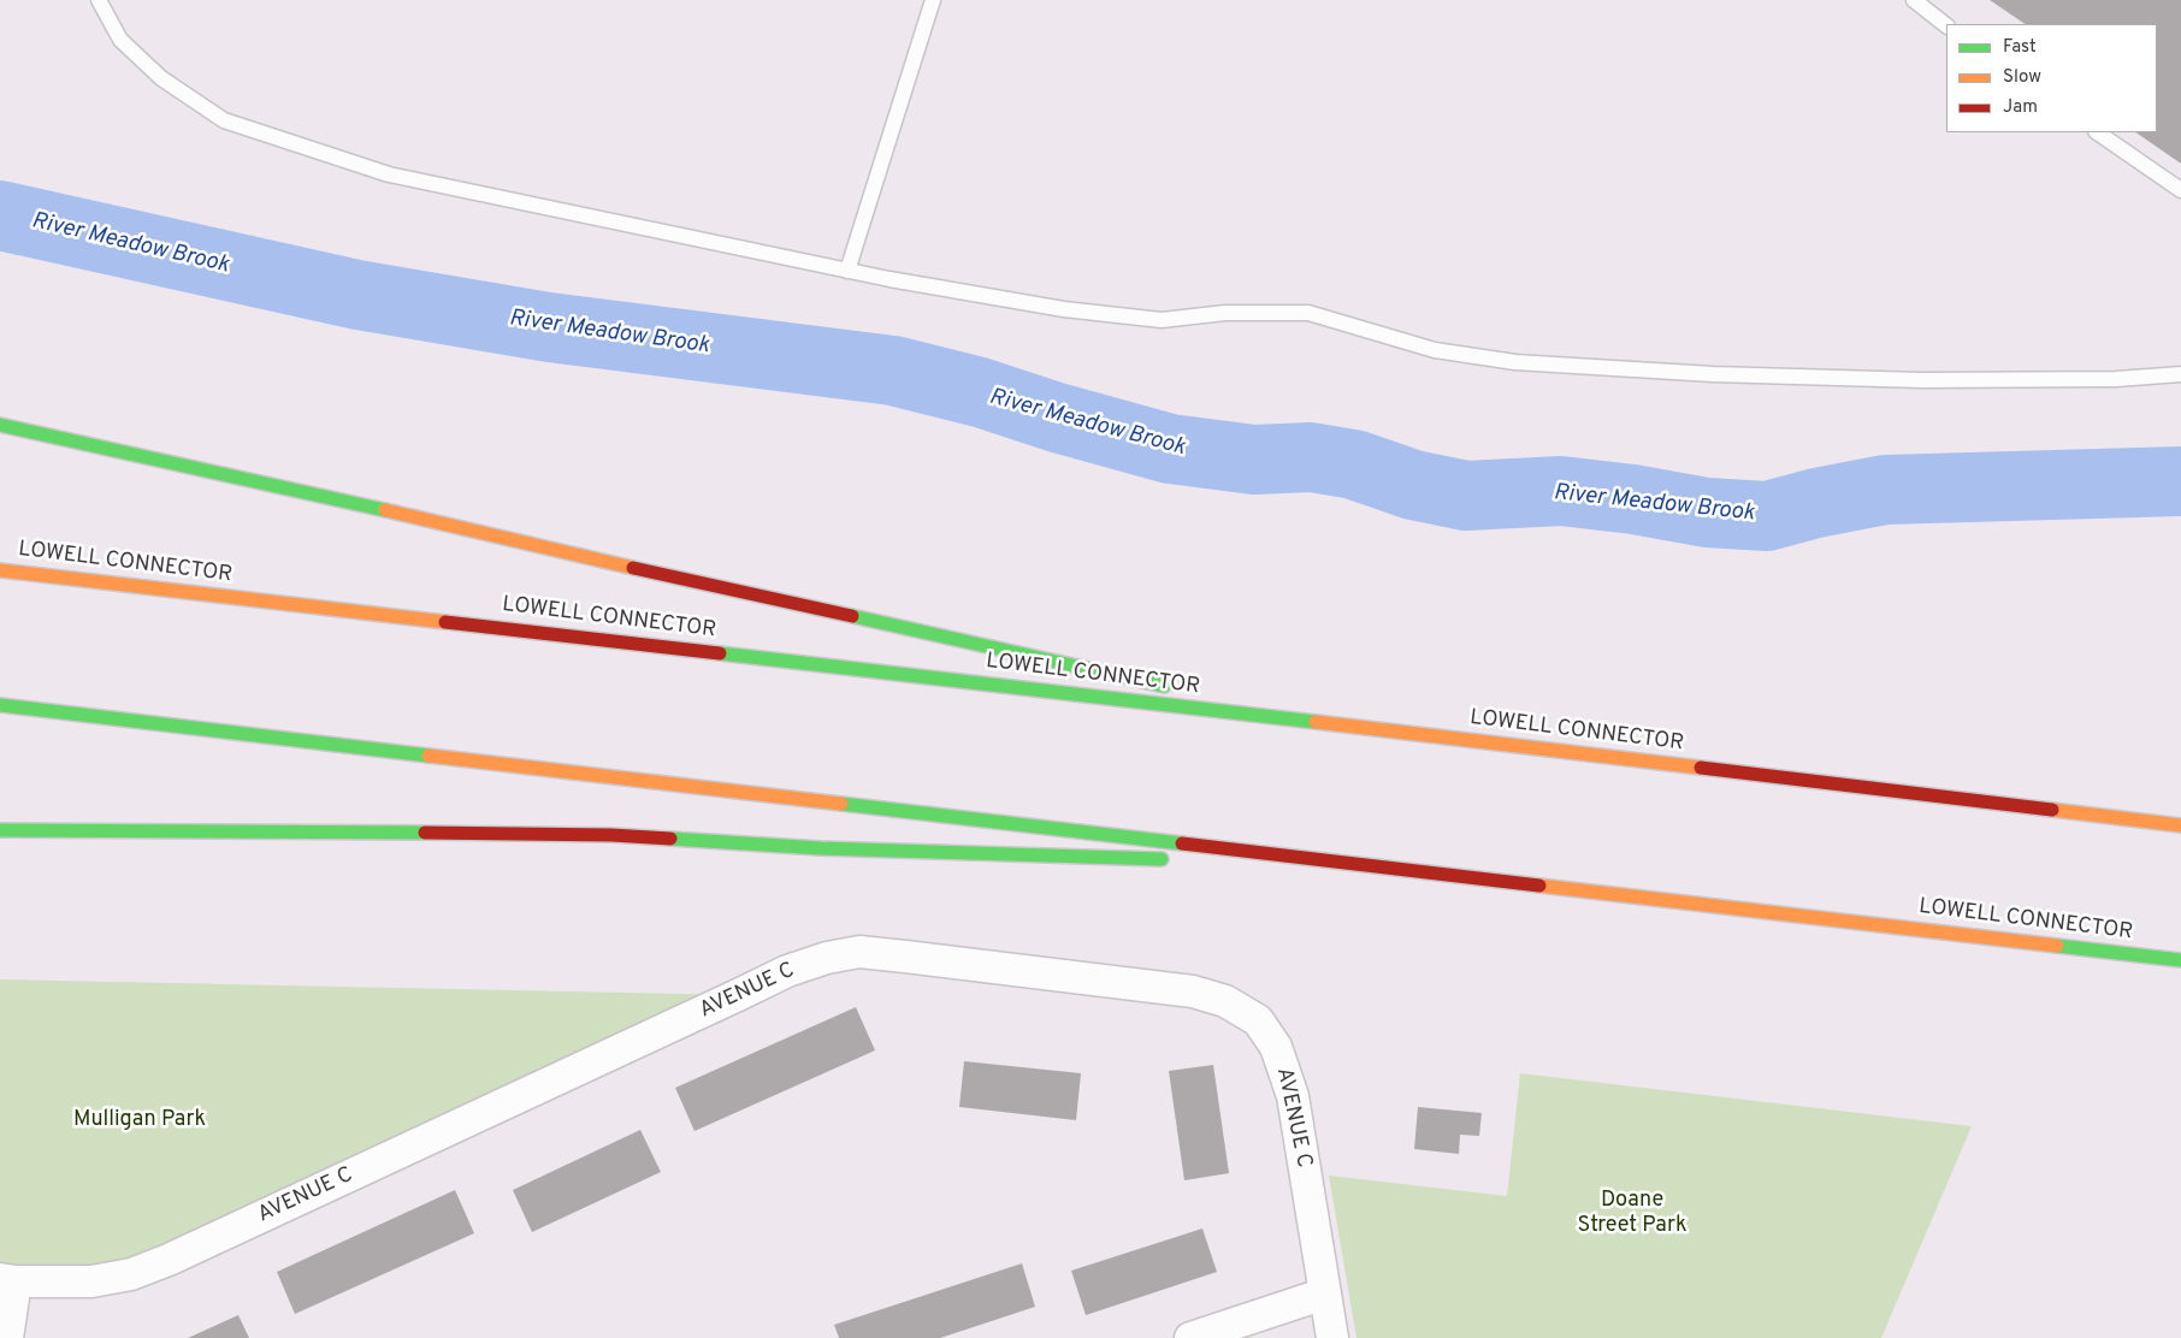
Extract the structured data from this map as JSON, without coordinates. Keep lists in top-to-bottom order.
{
  "streets": {
    "highway": ["LOWELL CONNECTOR"],
    "street": ["AVENUE C"]
  },
  "water": ["River Meadow Brook"],
  "parks": ["Mulligan Park", "Doane Street Park"],
  "legend": ["Fast", "Slow", "Jam"]
}
